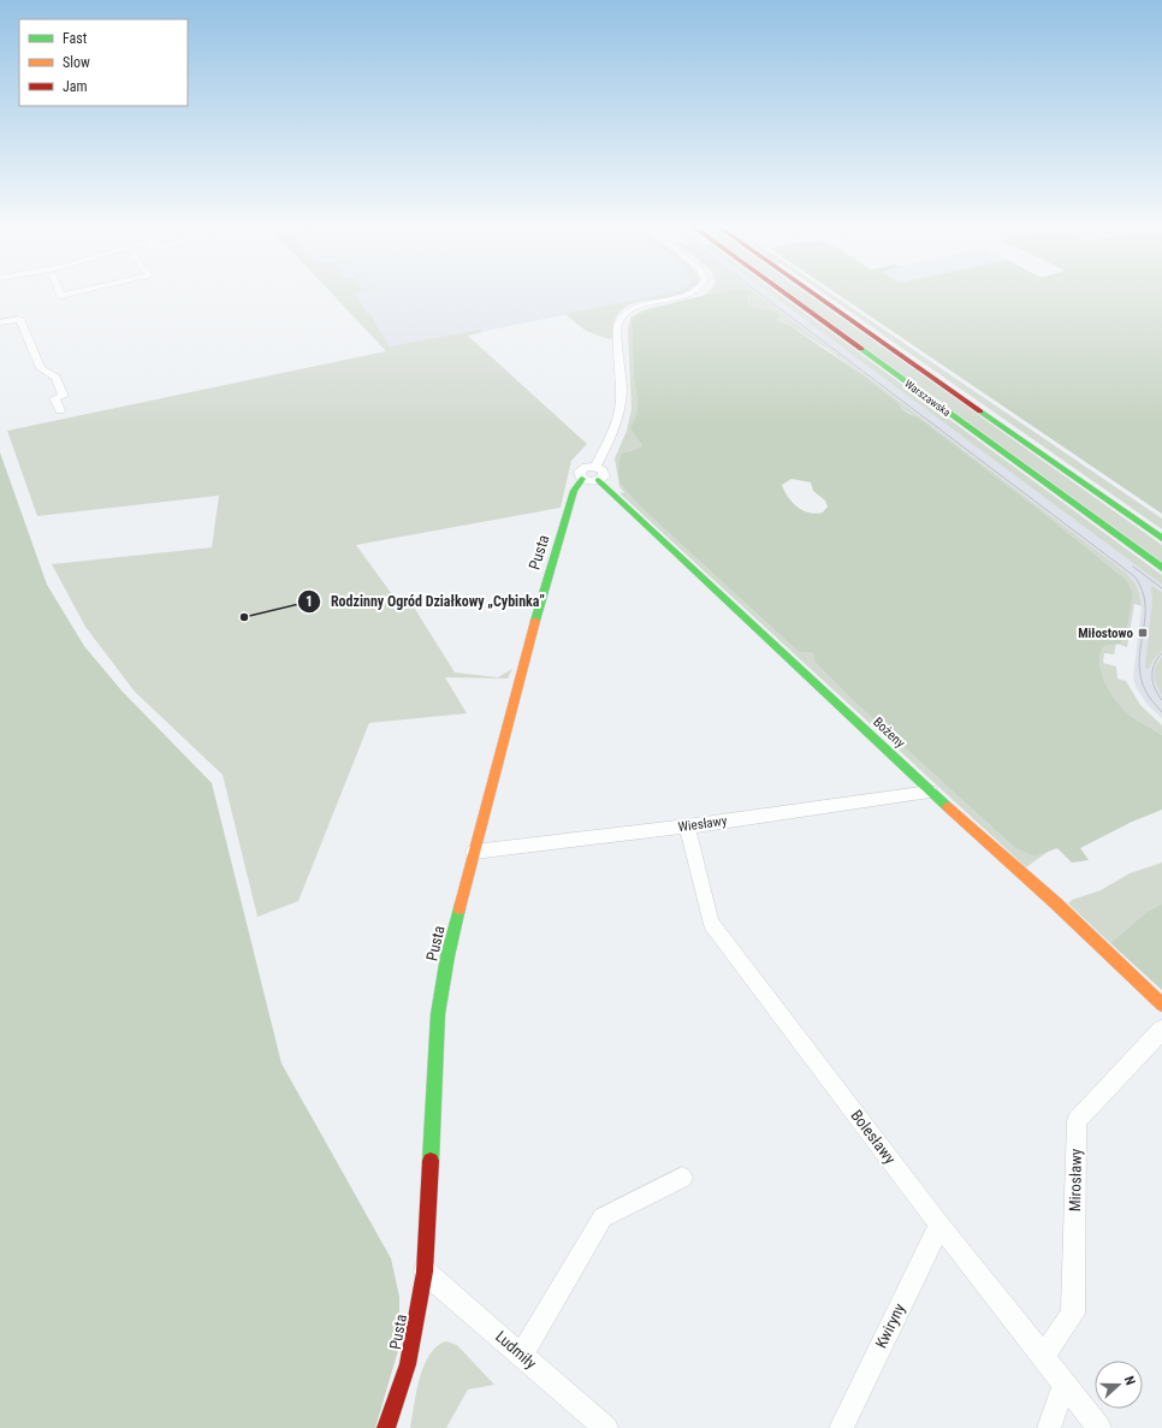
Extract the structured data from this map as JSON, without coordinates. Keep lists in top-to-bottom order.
{
  "streets": {
    "main road": ["Warszawska", "Pusta", "Bożeny"],
    "street": [
      "Wiesławy",
      "Bolesławy",
      "Mirosławy",
      "Kwiryny",
      "Ludmiły"
    ]
  },
  "crossings": [
    ["Pusta", "Wiesławy"],
    ["Pusta", "Ludmiły"],
    ["Bożeny", "Wiesławy"],
    ["Wiesławy", "Bolesławy"],
    ["Bolesławy", "Mirosławy"],
    ["Bolesławy", "Kwiryny"]
  ],
  "places": {
    "other": ["Rodzinny Ogród Działkowy „Cybinka”"],
    "transit": ["Miłostowo"]
  },
  "legend": ["Fast", "Slow", "Jam"],
  "north": "right"
}
